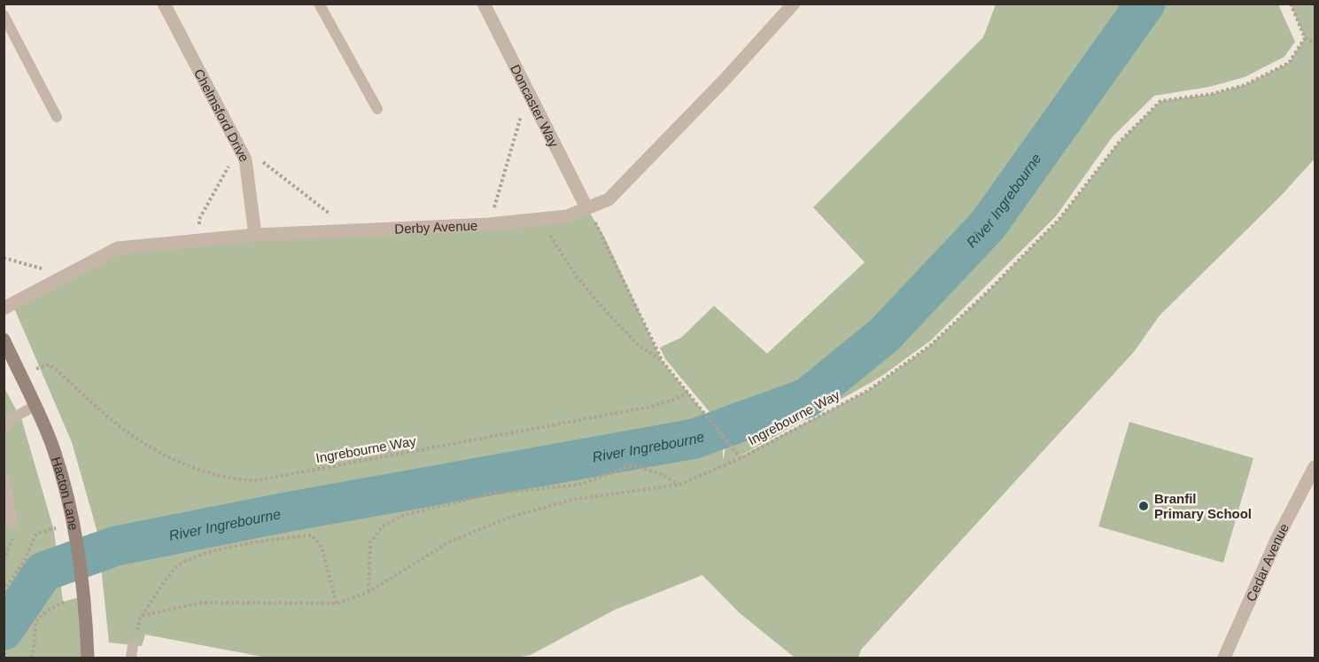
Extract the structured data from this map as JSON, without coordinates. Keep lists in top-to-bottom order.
{
  "streets": {
    "street": [
      "Doncaster Way",
      "Chelmsford Drive",
      "Derby Avenue",
      "Hacton Lane",
      "Cedar Avenue"
    ],
    "path": ["Ingrebourne Way"]
  },
  "crossings": [
    ["Doncaster Way", "Derby Avenue"],
    ["Chelmsford Drive", "Derby Avenue"]
  ],
  "water": ["River Ingrebourne"],
  "places": ["Branfil Primary School"]
}
